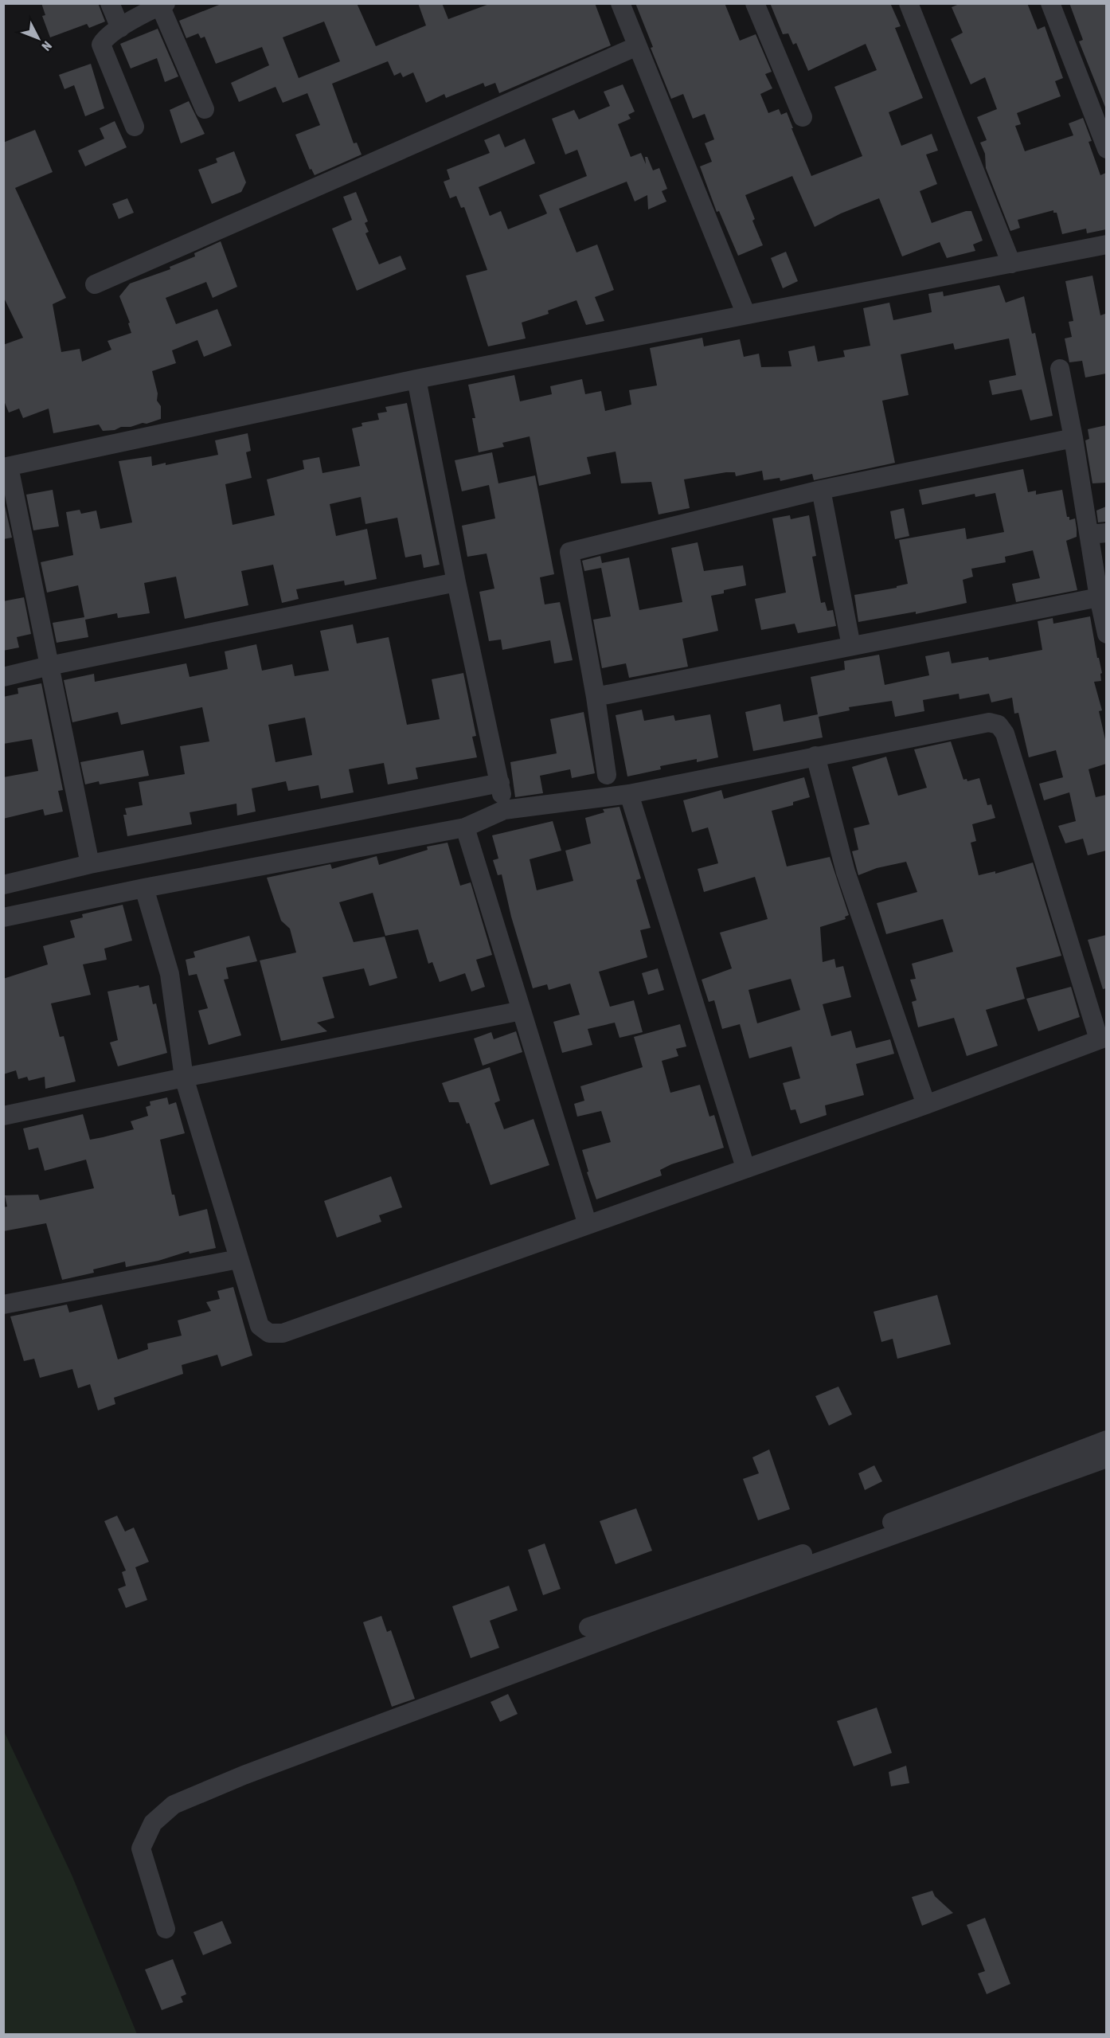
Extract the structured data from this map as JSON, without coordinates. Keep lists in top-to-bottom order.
{
  "north": "bottom right"
}
